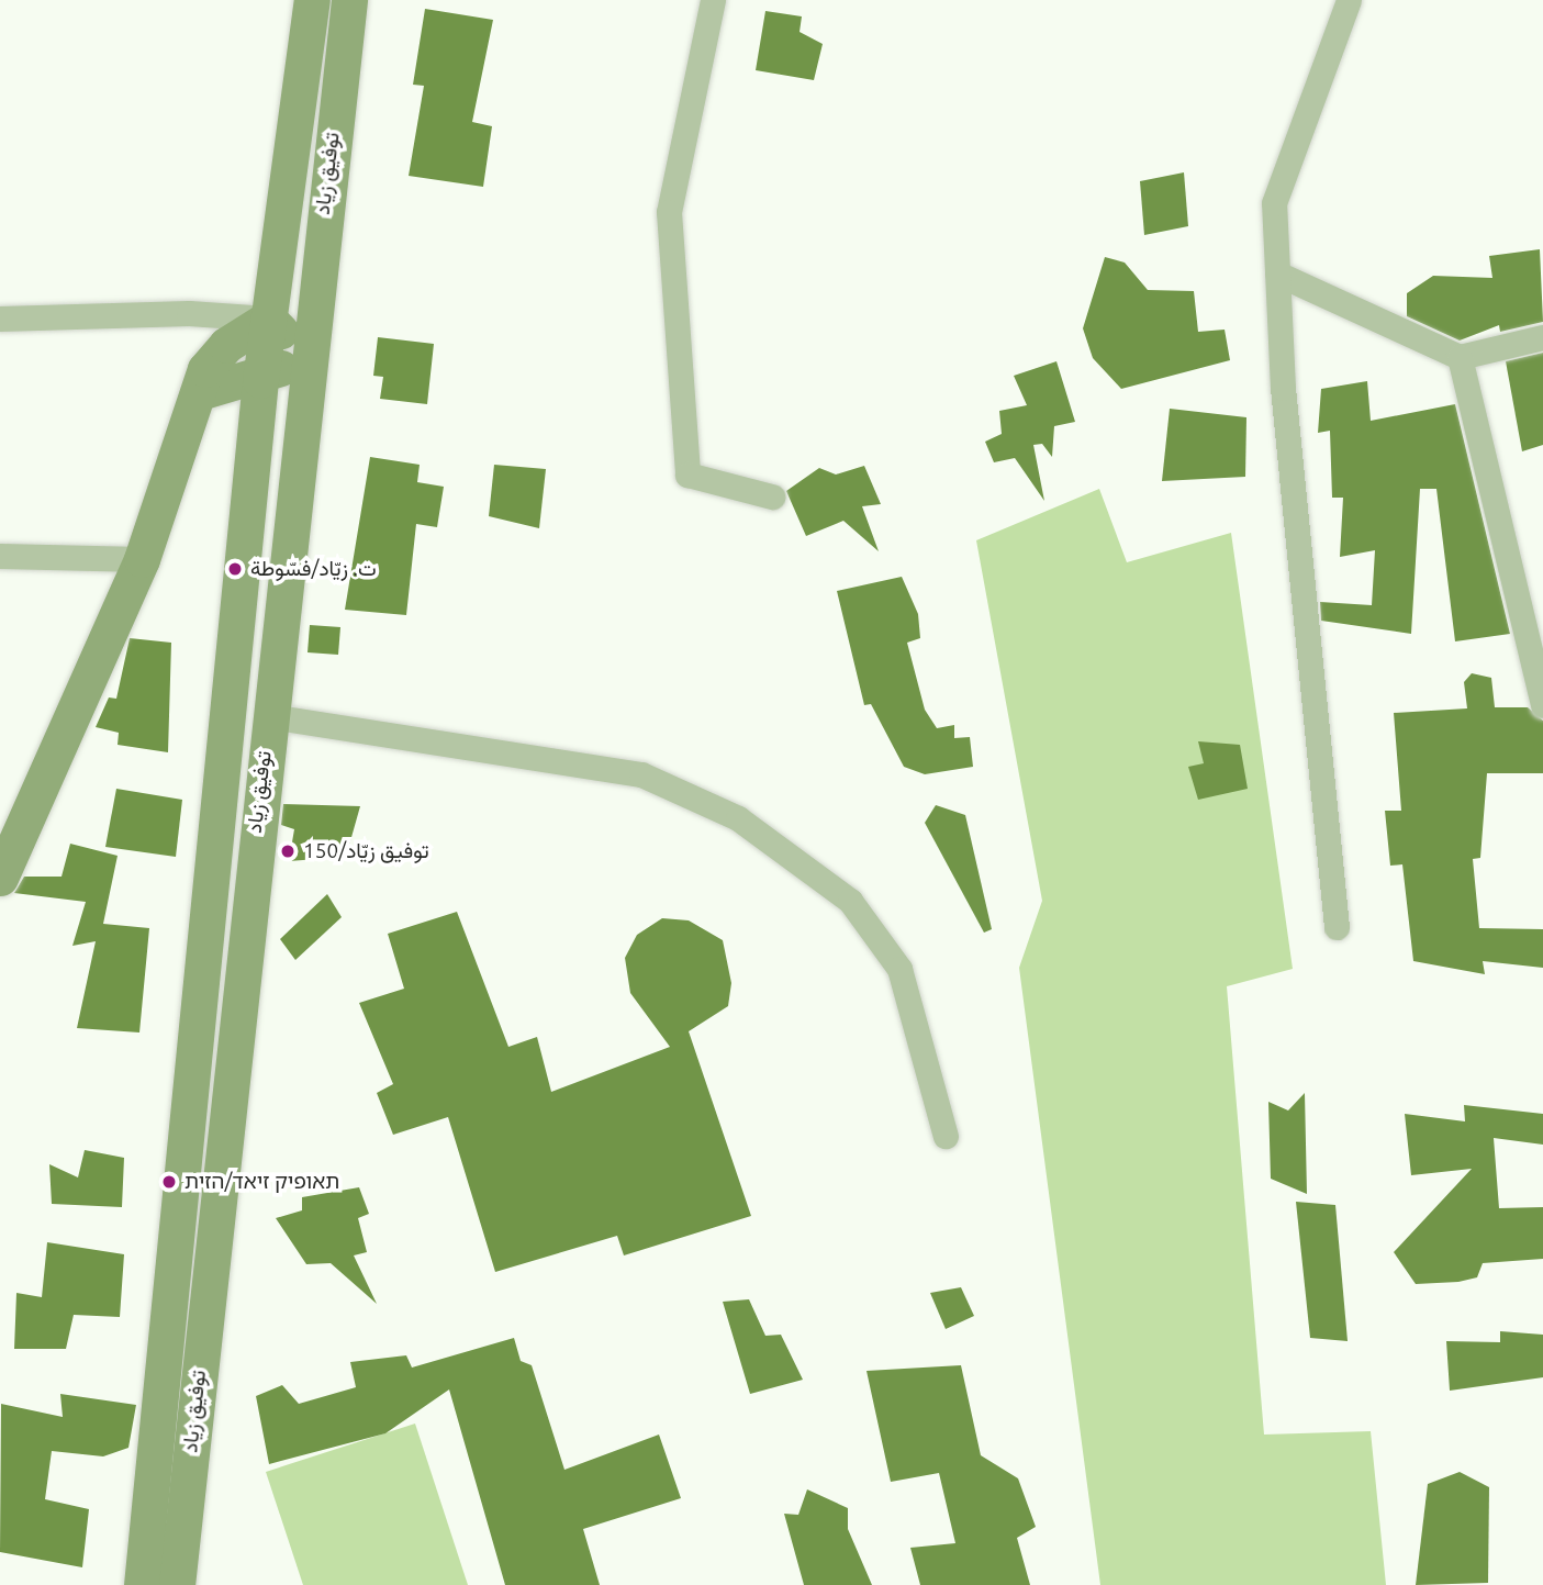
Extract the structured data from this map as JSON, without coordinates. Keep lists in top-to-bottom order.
{
  "streets": {
    "main road": ["توفيق زياد"]
  },
  "places": ["ت. زيّاد/فسّوطة", "توفيق زيّاد/150", "תאופיק זיאד/הזית"]
}
